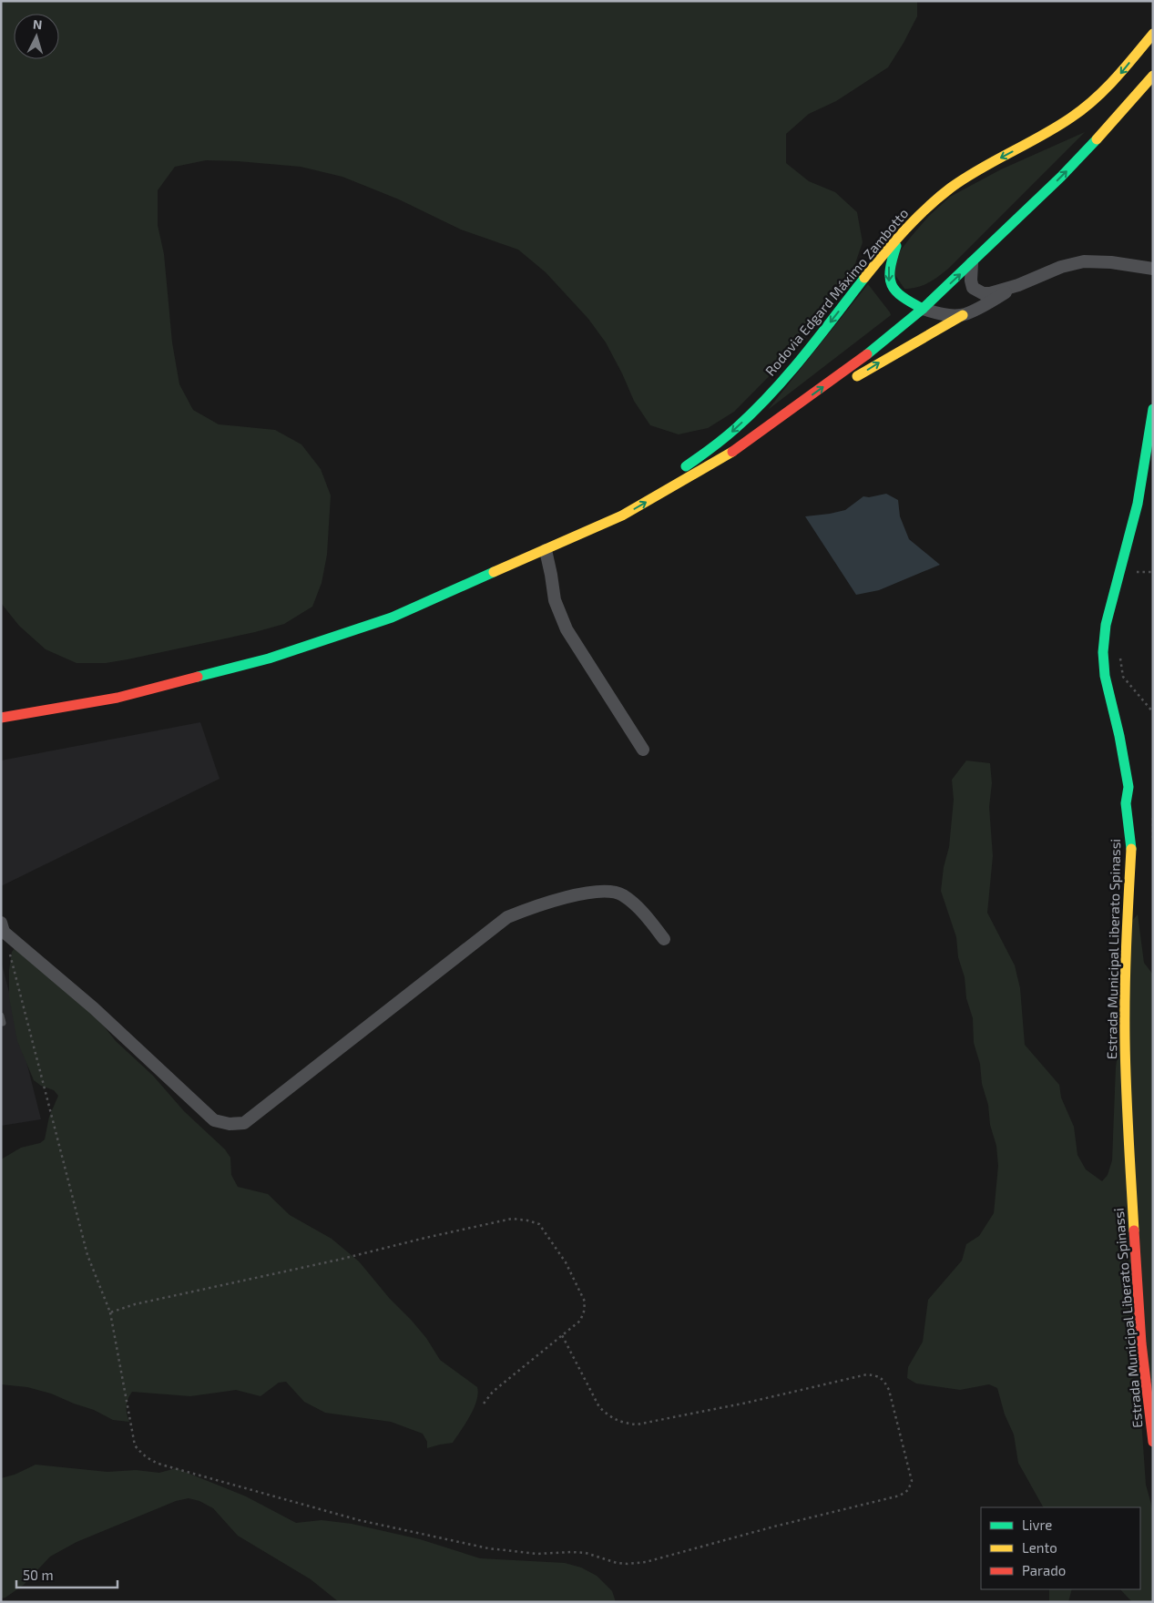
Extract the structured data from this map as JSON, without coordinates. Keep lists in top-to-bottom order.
{
  "streets": {
    "main road": ["Rodovia Edgard Máximo Zambotto", "Estrada Municipal Liberato Spinassi"]
  },
  "legend": ["Livre", "Lento", "Parado"],
  "scale_bar": "50 m",
  "north": "top"
}
